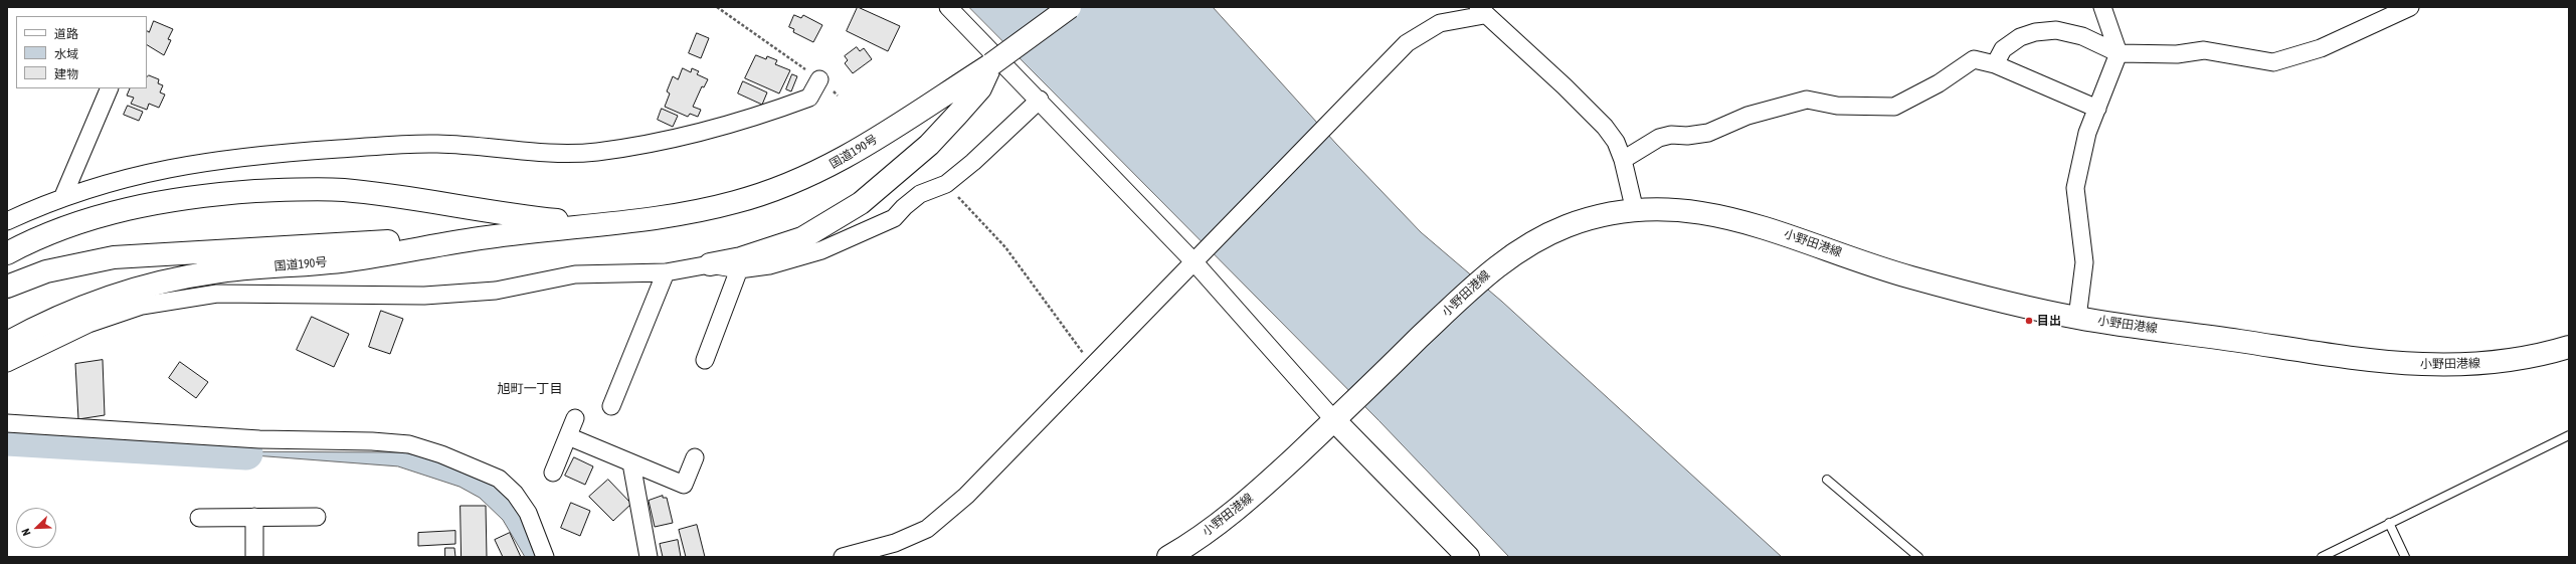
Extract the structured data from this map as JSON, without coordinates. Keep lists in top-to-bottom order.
{
  "streets": {
    "main road": ["国道190号", "小野田港線"]
  },
  "districts": ["旭町一丁目"],
  "places": ["目出"],
  "legend": ["道路", "水域", "建物"],
  "north": "bottom left"
}
